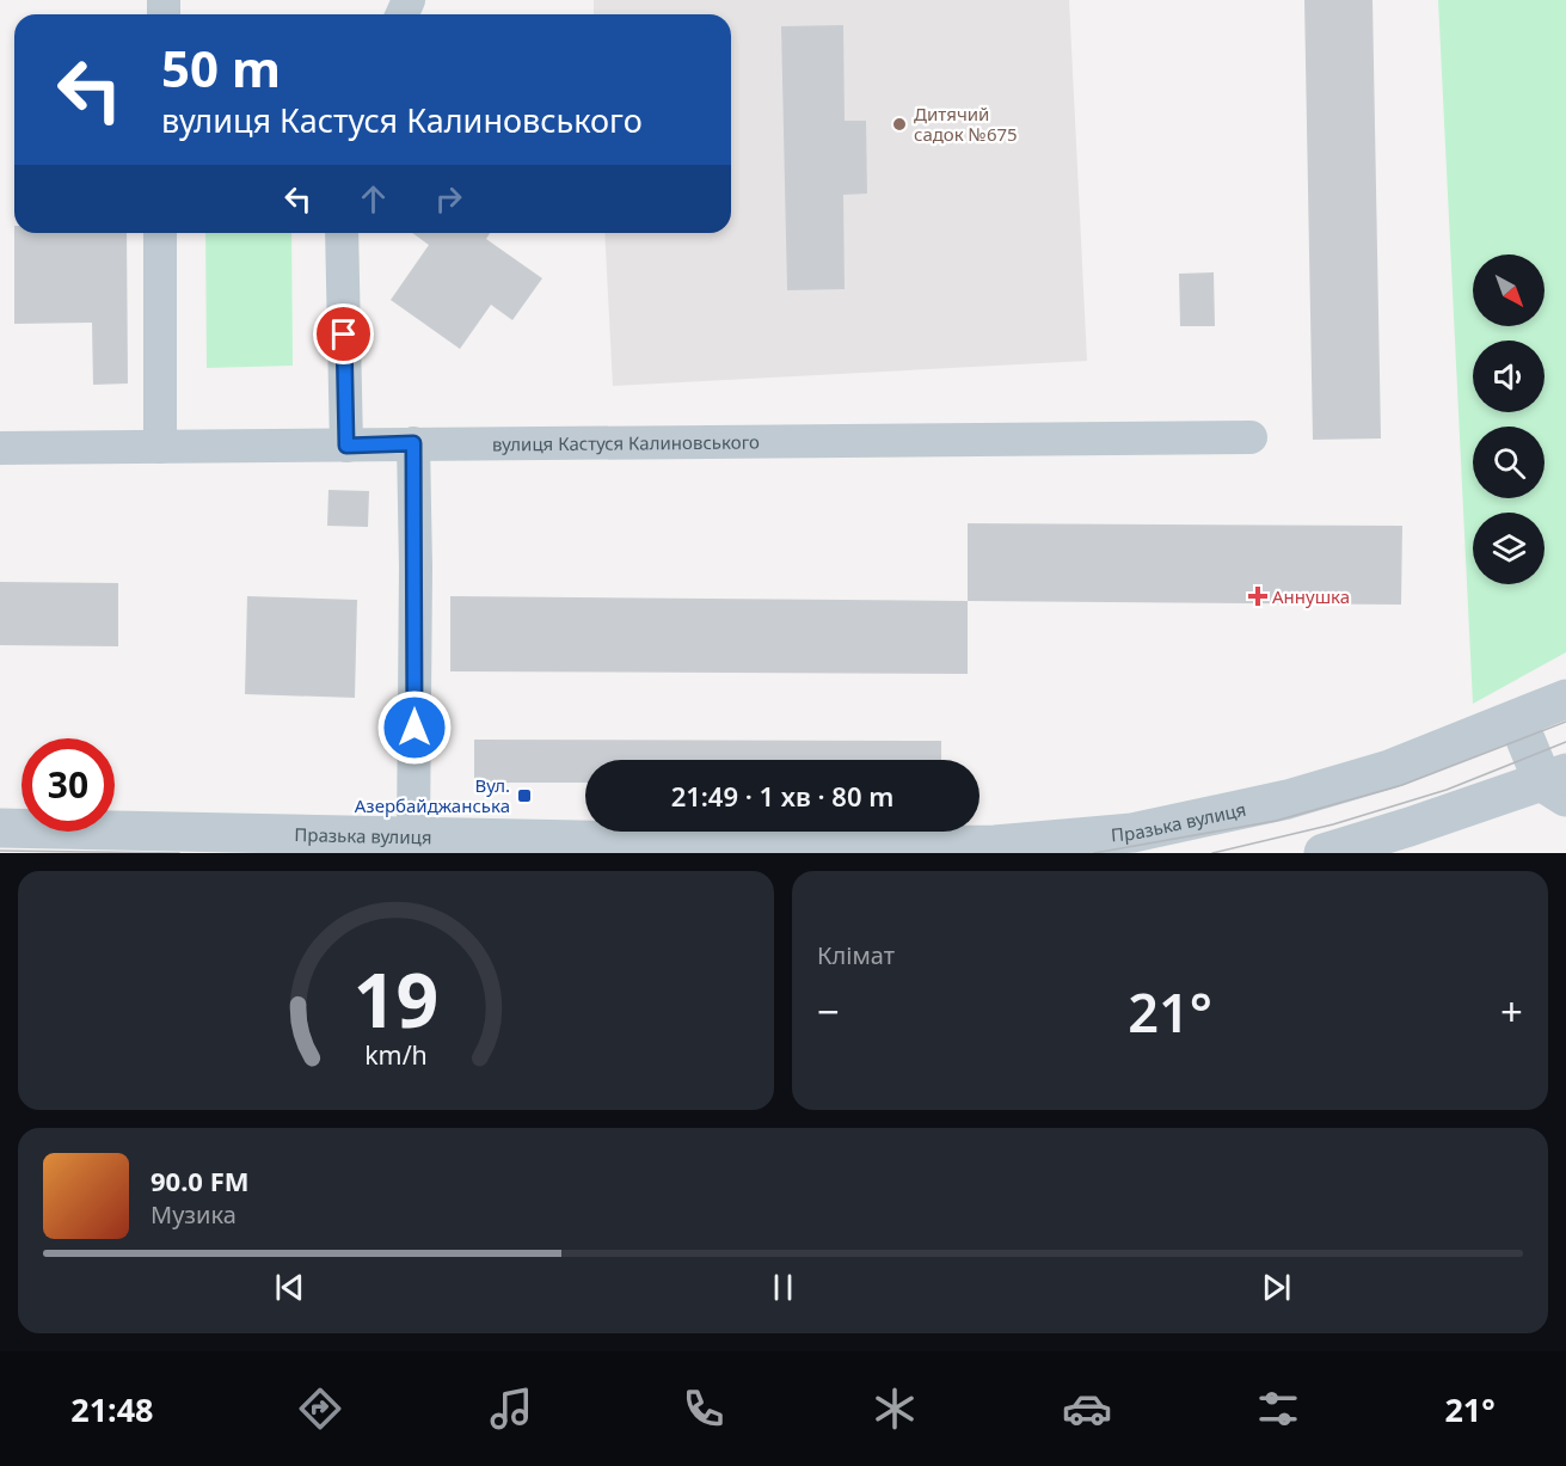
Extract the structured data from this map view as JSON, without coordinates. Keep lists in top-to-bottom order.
{
  "streets": {
    "street": ["вулиця Кастуся Калиновського", "Празька вулиця"]
  },
  "places": {
    "other": ["Дитячий садок №675"],
    "health": ["Аннушка"],
    "transit": ["Вул. Азербайджанська"]
  },
  "north": "bottom right",
  "page": {
    "turn": ["50 m", "вулиця Кастуся Калиновського"],
    "limit": "30",
    "trip": "21:49 · 1 хв · 80 m",
    "tile": "Клімат",
    "heat": ["−", "21°", "+"],
    "song": ["90.0 FM", "Музика"],
    "tabs": ["21:48", "21°"],
    "gauge": ["19", "km/h"]
  }
}
